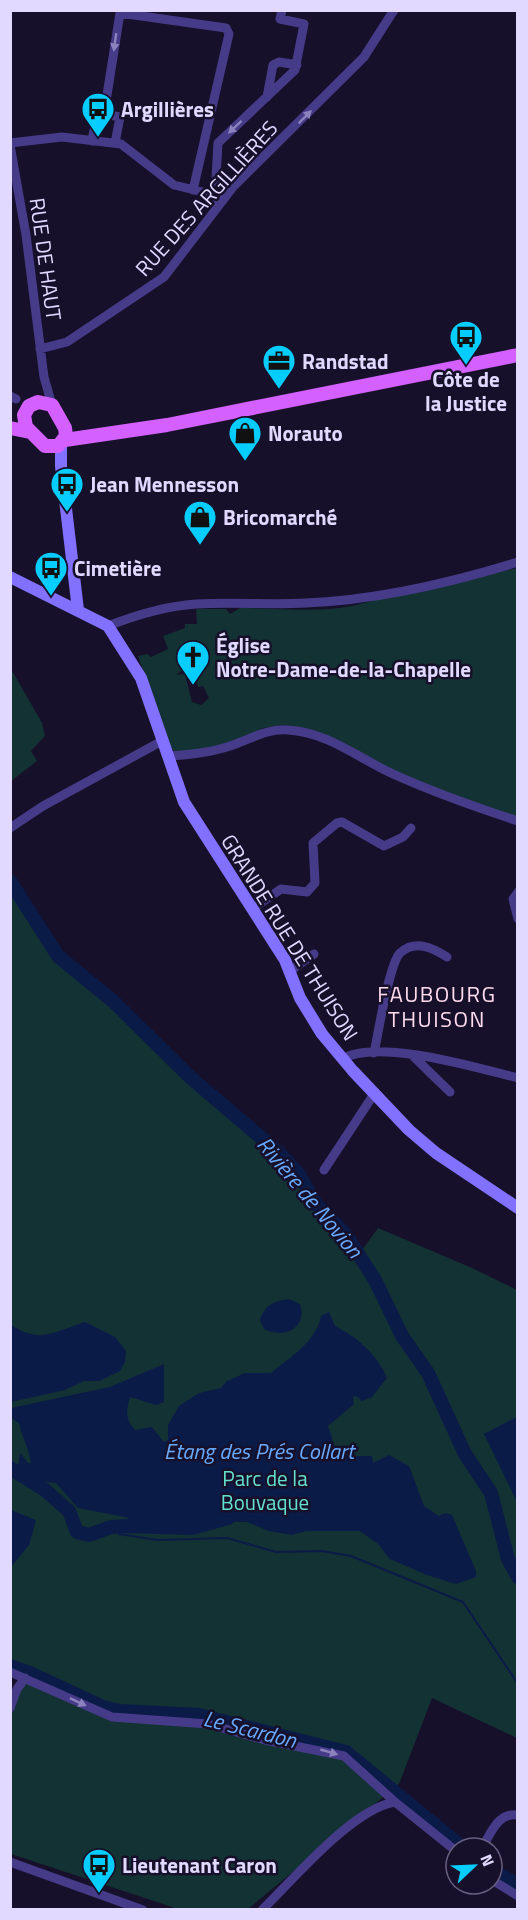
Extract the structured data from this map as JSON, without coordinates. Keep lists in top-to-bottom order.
{
  "streets": {
    "street": ["RUE DES ARGILLIÈRES", "RUE DE HAUT", "GRANDE RUE DE THUISON"]
  },
  "crossings": [
    ["RUE DES ARGILLIÈRES", "RUE DE HAUT"]
  ],
  "one_way": ["RUE DES ARGILLIÈRES"],
  "districts": ["FAUBOURG THUISON"],
  "water": ["Rivière de Novion", "Étang des Prés Collart", "Le Scardon"],
  "parks": ["Parc de la Bouvaque"],
  "places": {
    "bus stop": [
      "Argillières",
      "Côte de la Justice",
      "Jean Mennesson",
      "Cimetière",
      "Lieutenant Caron"
    ],
    "office": ["Randstad"],
    "shop": ["Norauto", "Bricomarché"],
    "church": ["Église Notre-Dame-de-la-Chapelle"]
  },
  "north": "top right"
}
